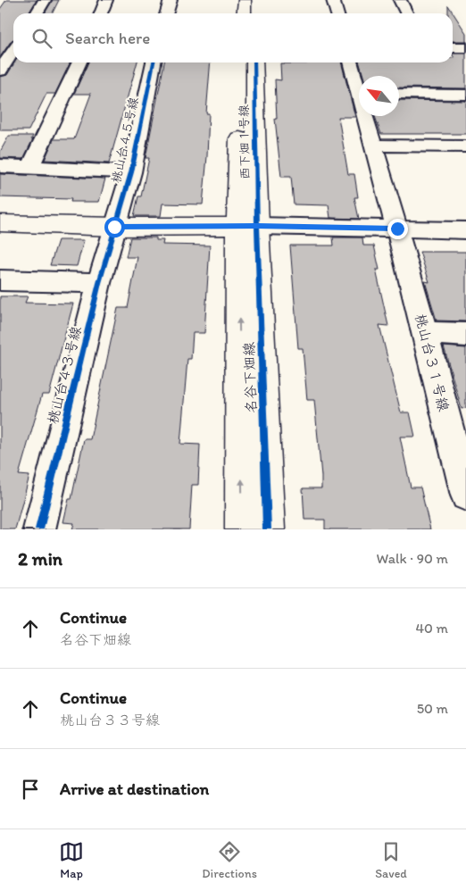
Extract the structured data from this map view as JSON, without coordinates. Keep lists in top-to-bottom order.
{
  "streets": {
    "street": [
      "桃山台４５号線",
      "西下畑１号線",
      "桃山台３１号線",
      "桃山台４３号線",
      "名谷下畑線"
    ]
  },
  "crossings": [
    ["桃山台４５号線", "桃山台４３号線"],
    ["西下畑１号線", "名谷下畑線"]
  ],
  "north": "top left",
  "page": {
    "search": "Search here",
    "heading": ["2 min", "Walk · 90 m"],
    "list": [
      ["Continue", "名谷下畑線", "40 m"],
      ["Continue", "桃山台３３号線", "50 m"],
      "Arrive at destination"
    ],
    "nav": ["Map", "Directions", "Saved"]
  }
}
